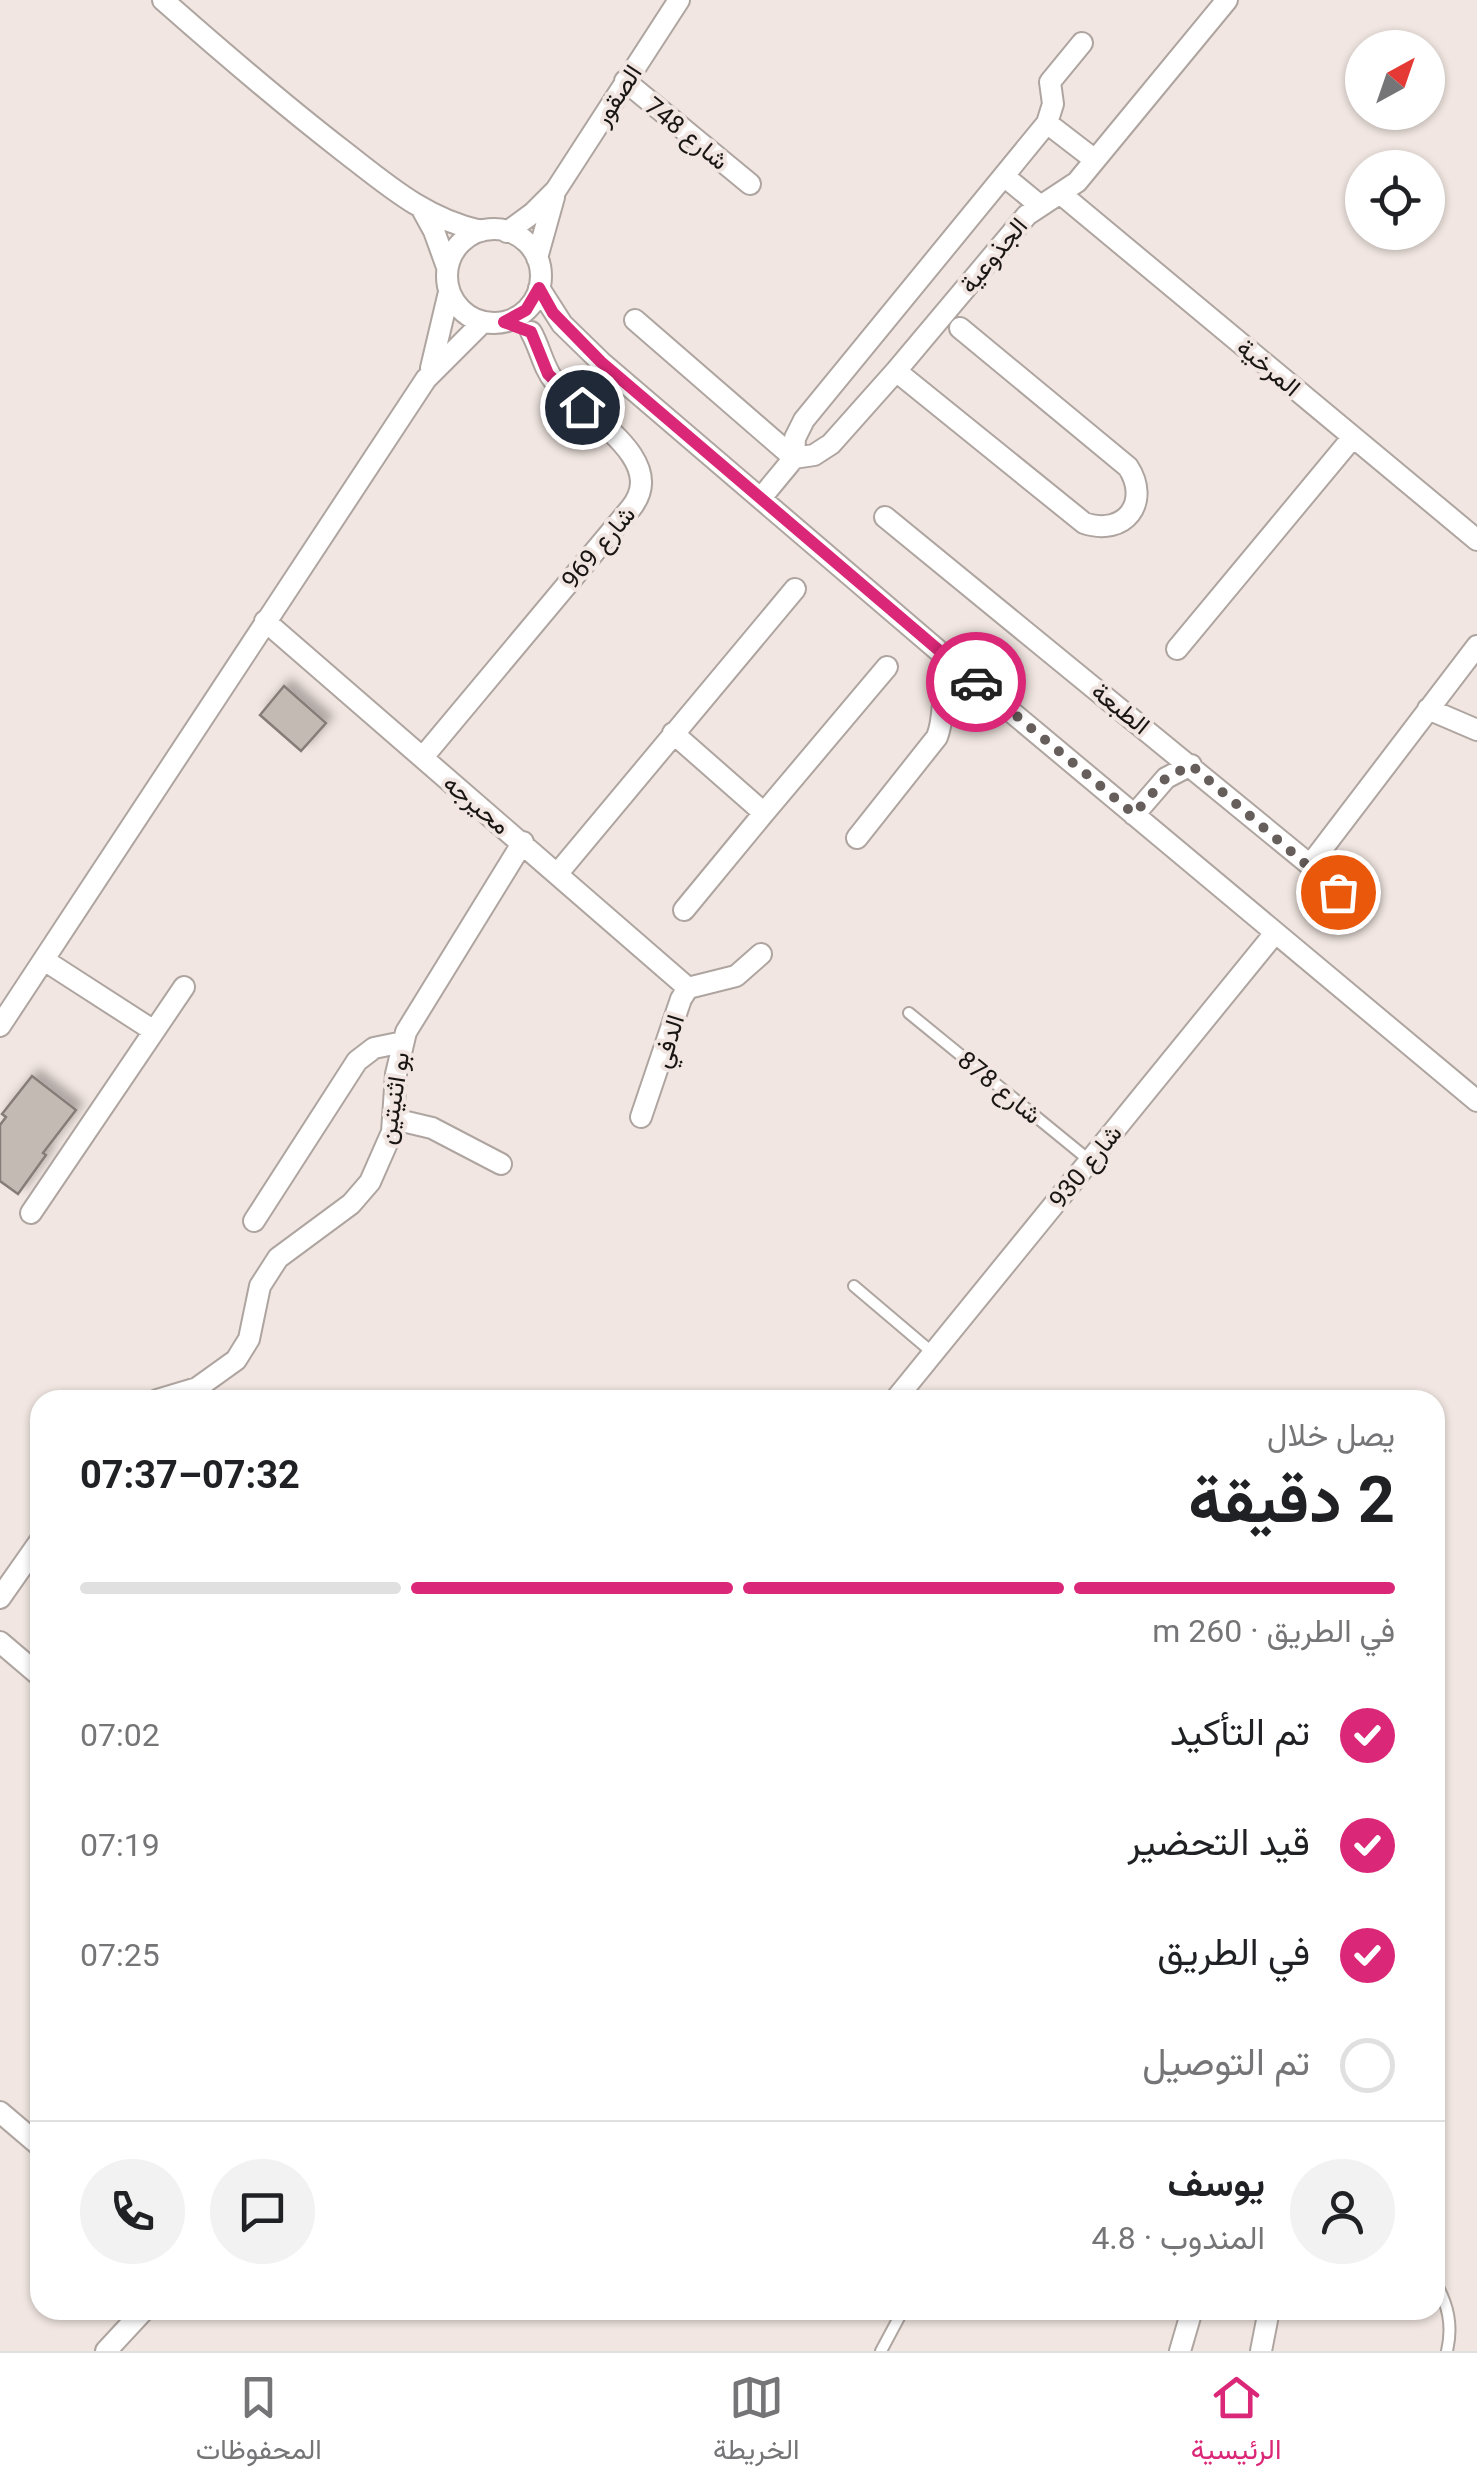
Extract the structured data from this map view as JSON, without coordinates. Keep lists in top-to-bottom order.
{
  "streets": {
    "street": [
      "الصقور",
      "شارع 748",
      "الجذوعية",
      "المرخية",
      "شارع 969",
      "الطبعة",
      "محيرجه",
      "الدفي",
      "بو اثنيتين",
      "شارع 930"
    ],
    "lane": ["شارع 878"]
  },
  "crossings": [
    ["الصقور", "شارع 748"],
    ["الجذوعية", "المرخية"],
    ["شارع 969", "محيرجه"],
    ["محيرجه", "الدفي"],
    ["محيرجه", "بو اثنيتين"],
    ["شارع 878", "شارع 930"]
  ],
  "north": "top right",
  "page": {
    "heading": ["2 دقيقة", "يصل خلال", "07:32–07:37"],
    "panel": ["يوسف", "المندوب · 4.8"],
    "bar": "في الطريق · 260 m",
    "list": [
      ["تم التأكيد", "07:02"],
      ["قيد التحضير", "07:19"],
      ["في الطريق", "07:25"],
      "تم التوصيل"
    ],
    "tabs": ["الرئيسية", "الخريطة", "المحفوظات"]
  }
}
